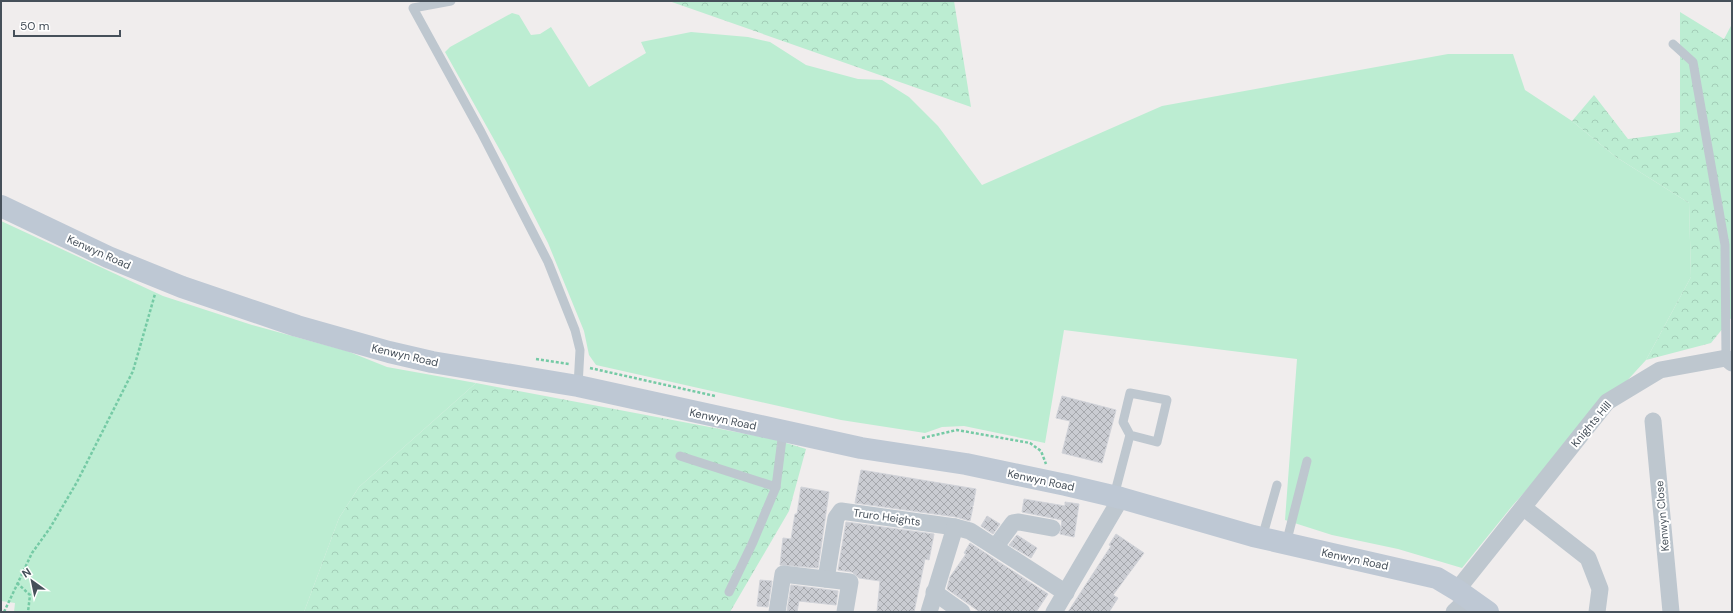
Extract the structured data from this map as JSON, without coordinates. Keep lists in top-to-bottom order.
{
  "streets": {
    "main road": ["Kenwyn Road"],
    "street": ["Knights Hill", "Kenwyn Close", "Truro Heights"]
  },
  "crossings": [
    ["Kenwyn Road", "Knights Hill"]
  ],
  "scale_bar": "50 m",
  "north": "top left"
}
